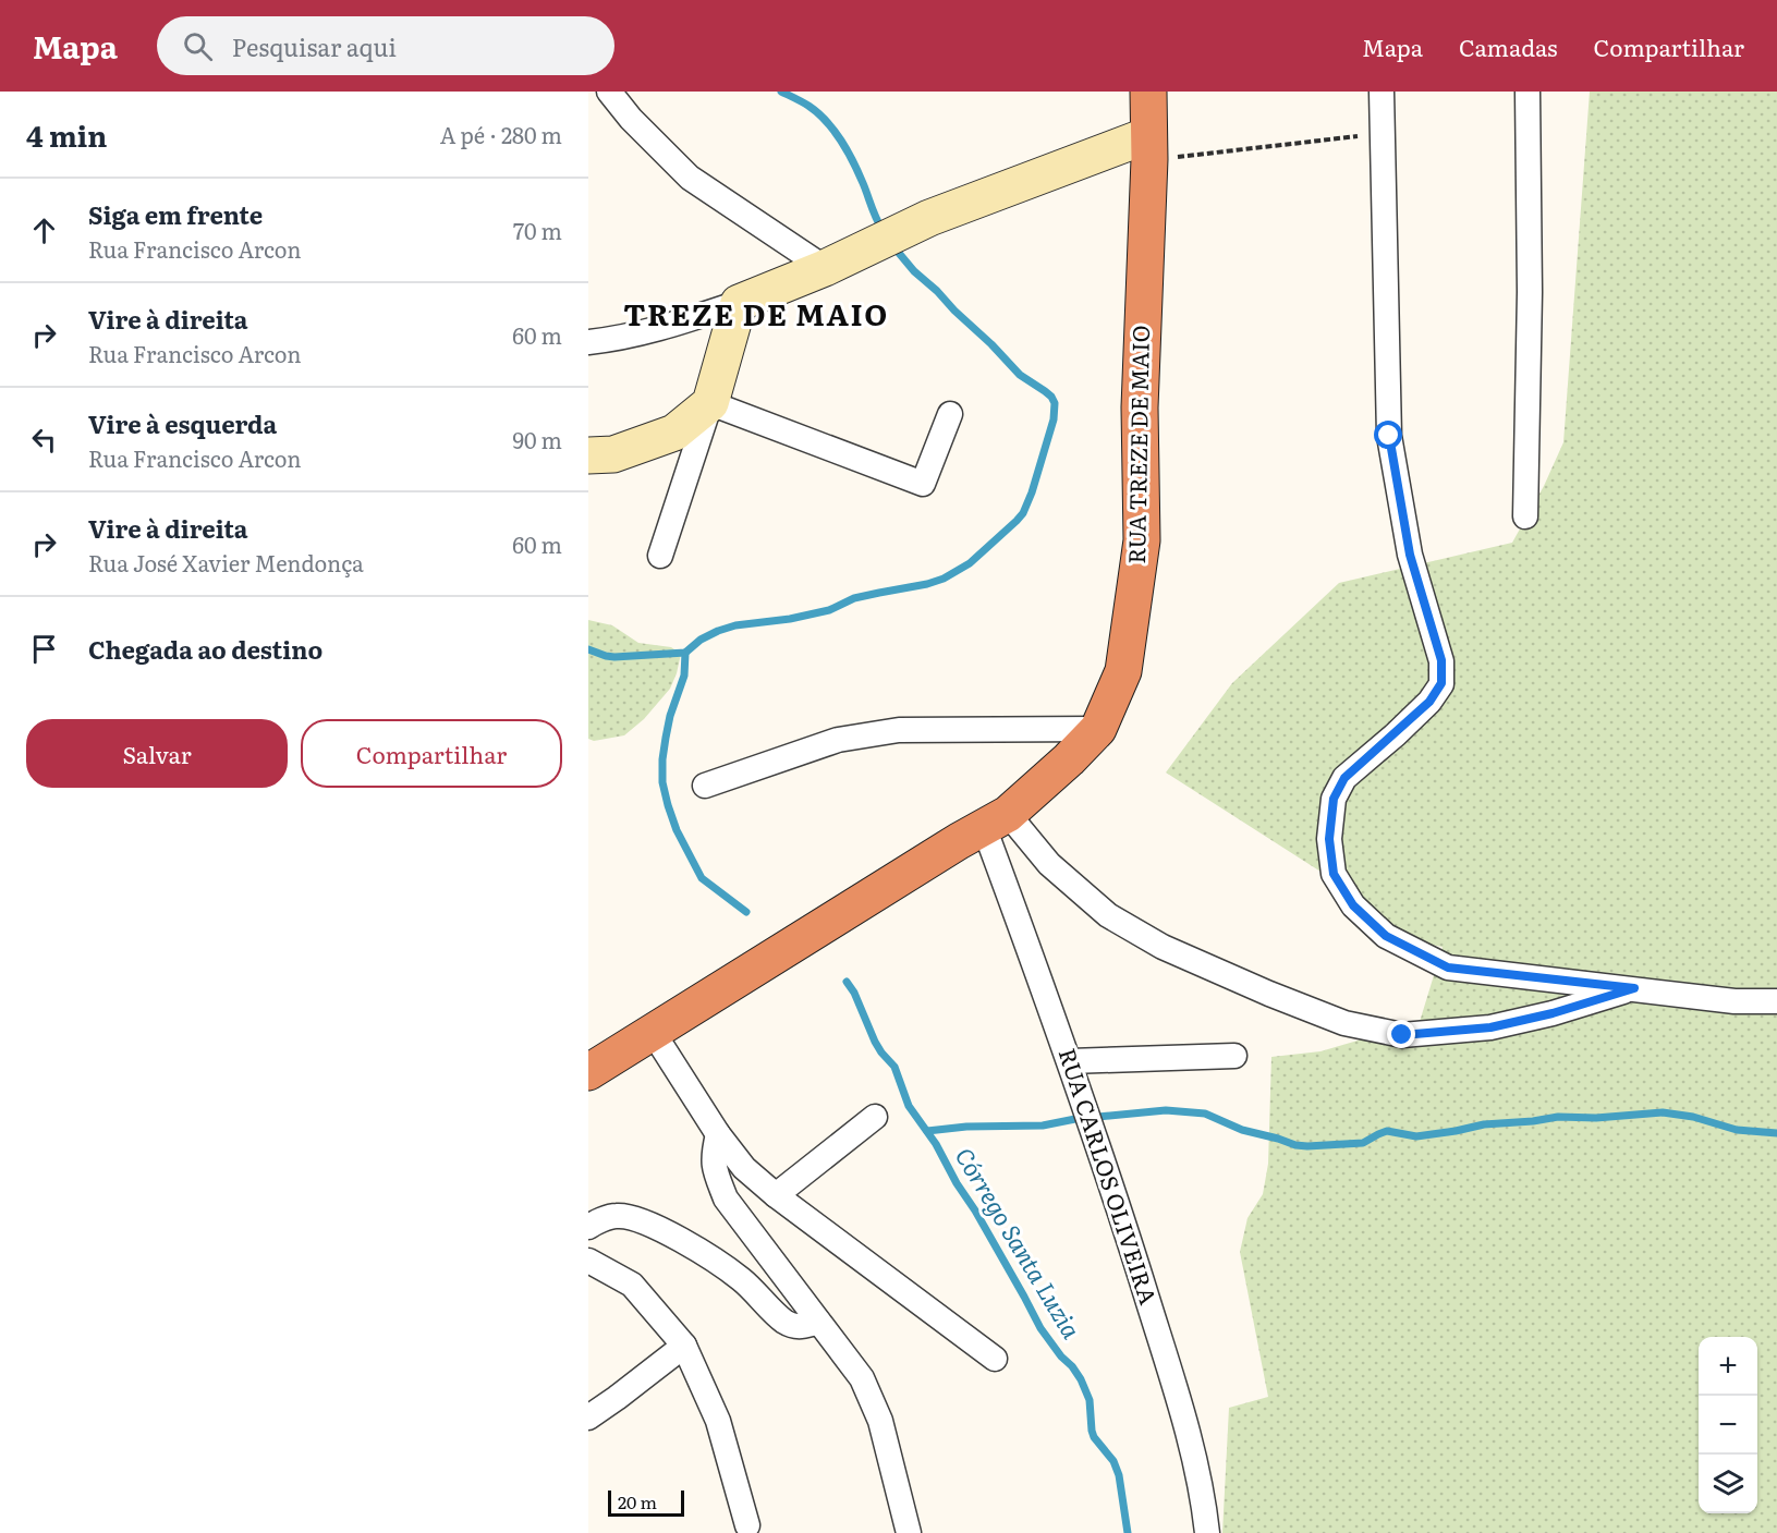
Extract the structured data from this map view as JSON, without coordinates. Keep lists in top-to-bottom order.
{
  "streets": {
    "highway": ["RUA TREZE DE MAIO"],
    "street": ["RUA CARLOS OLIVEIRA"]
  },
  "crossings": [
    ["RUA TREZE DE MAIO", "RUA CARLOS OLIVEIRA"]
  ],
  "districts": ["TREZE DE MAIO"],
  "water": ["Córrego Santa Luzia"],
  "scale_bar": "20 m",
  "page": {
    "header": "Mapa",
    "search": "Pesquisar aqui",
    "nav": ["Mapa", "Camadas", "Compartilhar"],
    "heading": ["4 min", "A pé · 280 m"],
    "list": [
      ["Siga em frente", "Rua Francisco Arcon", "70 m"],
      ["Vire à direita", "Rua Francisco Arcon", "60 m"],
      ["Vire à esquerda", "Rua Francisco Arcon", "90 m"],
      ["Vire à direita", "Rua José Xavier Mendonça", "60 m"],
      "Chegada ao destino"
    ],
    "buttons": ["Salvar", "Compartilhar"],
    "map_buttons": ["+", "−"],
    "scale": "20 m"
  }
}
